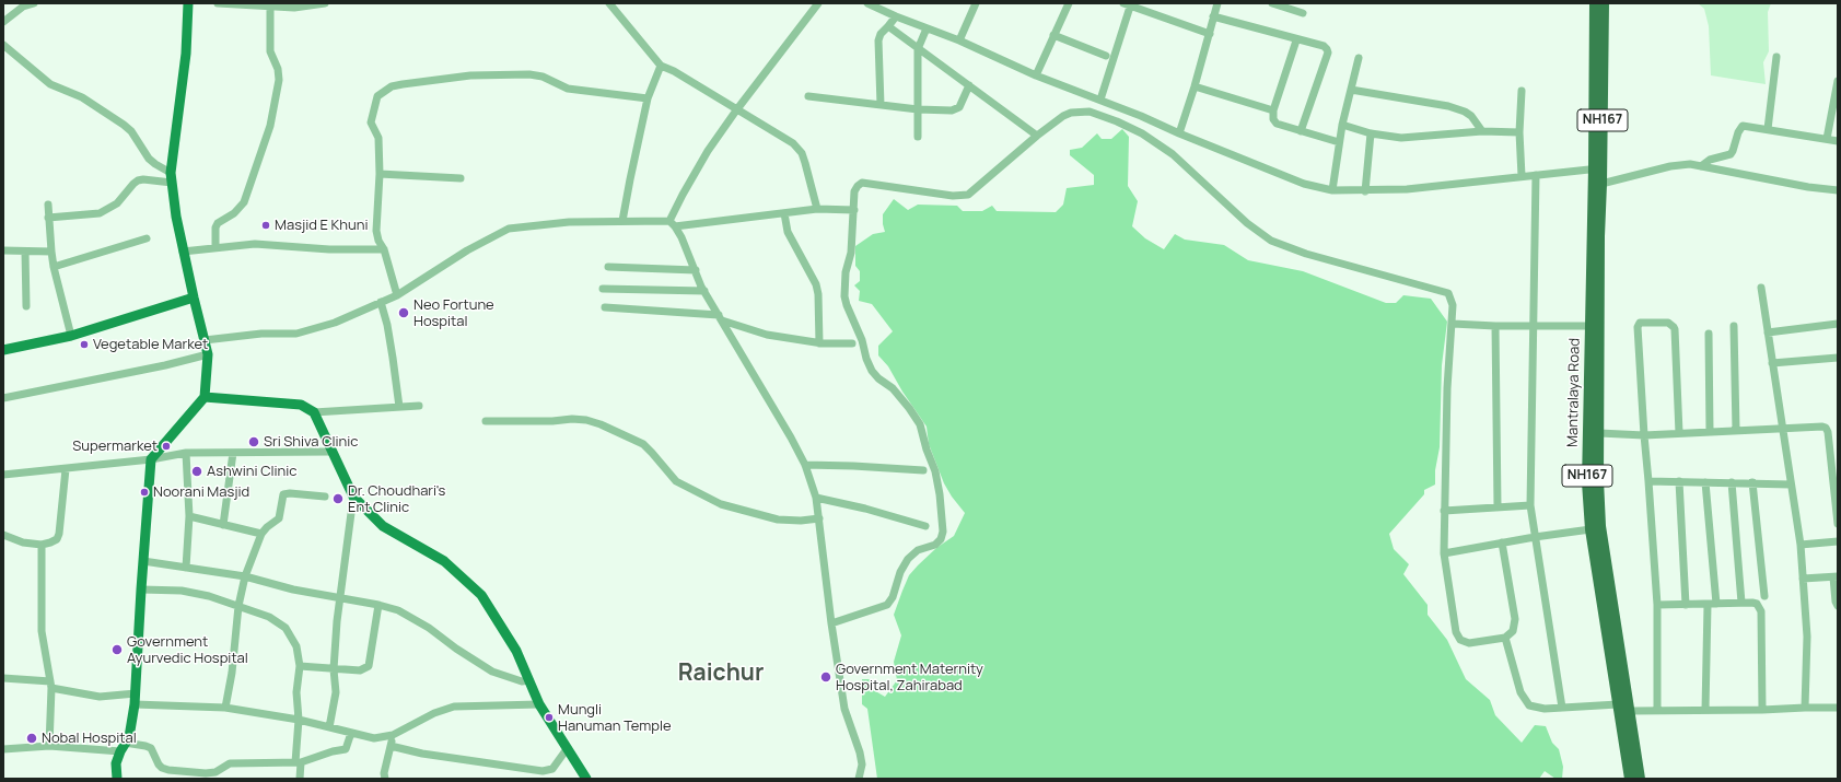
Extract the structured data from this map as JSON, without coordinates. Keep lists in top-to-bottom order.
{
  "streets": {
    "highway": ["NH167", "Mantralaya Road"]
  },
  "crossings": [
    ["NH167", "Mantralaya Road"]
  ],
  "districts": ["Raichur"],
  "places": [
    "Masjid E Khuni",
    "Neo Fortune Hospital",
    "Vegetable Market",
    "Sri Shiva Clinic",
    "Supermarket",
    "Ashwini Clinic",
    "Noorani Masjid",
    "Dr. Choudhari's Ent Clinic",
    "Government Ayurvedic Hospital",
    "Government Maternity Hospital, Zahirabad",
    "Mungli Hanuman Temple",
    "Nobal Hospital"
  ]
}
